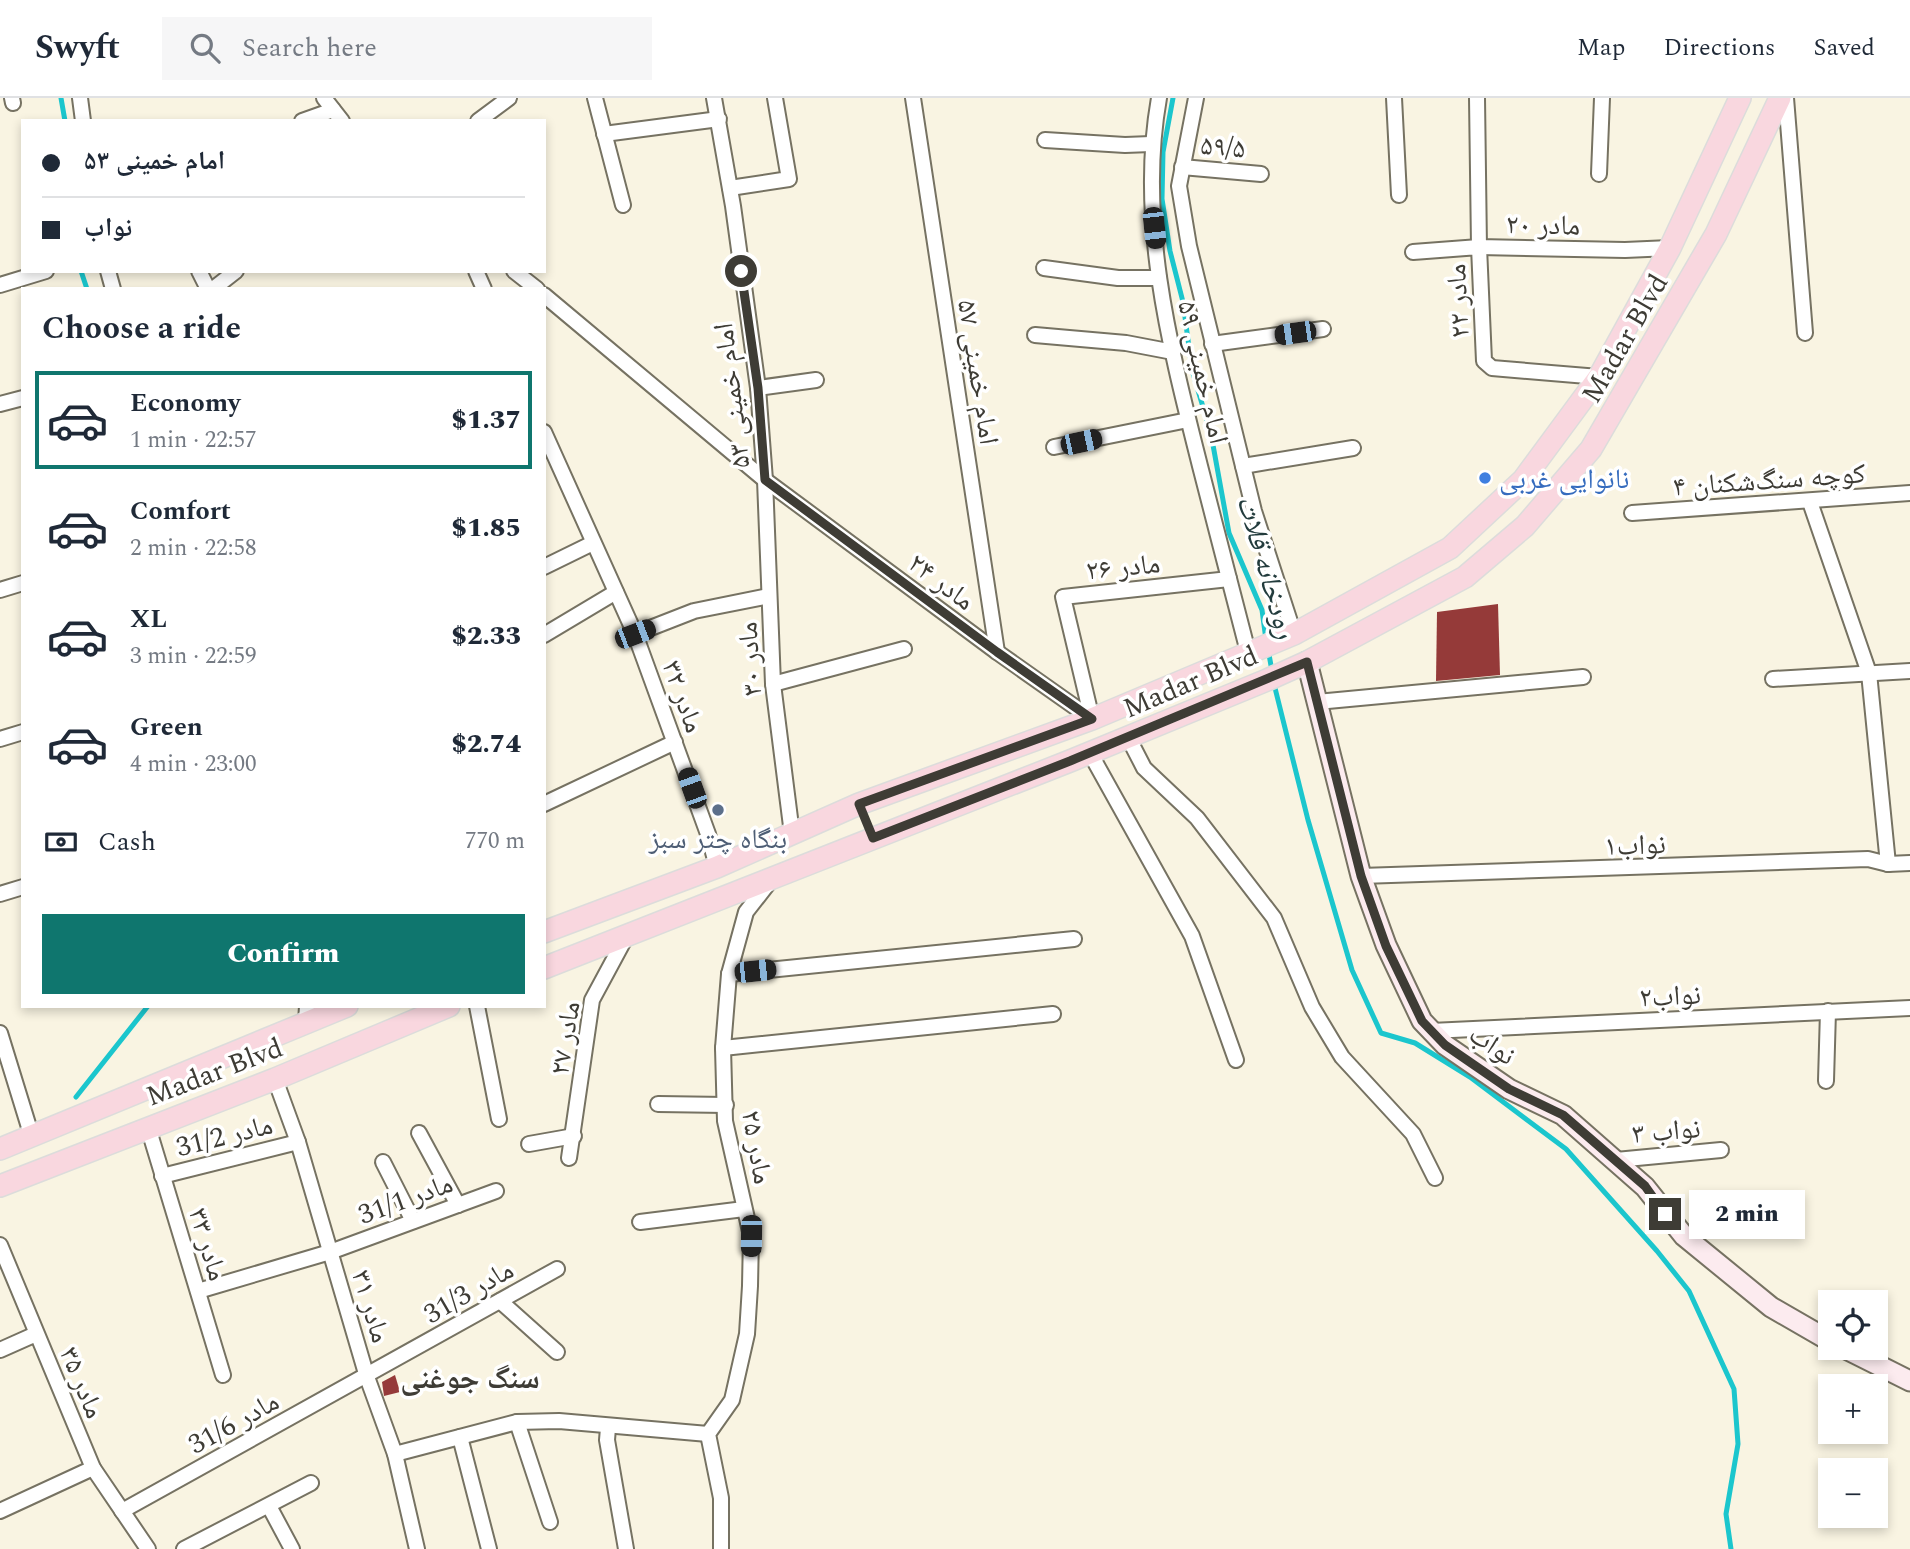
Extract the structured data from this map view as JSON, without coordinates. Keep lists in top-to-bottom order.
{
  "streets": {
    "main road": ["Madar Blvd"],
    "street": [
      "۵۹/۵",
      "مادر ۲۰",
      "مادر ۲۲",
      "امام خمینی ۵۷",
      "امام خمینی ۵۹",
      "امام خمینی ۵۳",
      "کوچه سنگ‌شکنان ۴",
      "مادر ۲۶",
      "مادر ۲۴",
      "مادر ۳۰",
      "مادر ۳۲",
      "نواب۱",
      "نواب۲",
      "مادر ۲۷",
      "نواب",
      "نواب ۳",
      "مادر 31/2",
      "مادر ۲۵",
      "مادر 31/1",
      "مادر ۳۳",
      "مادر 31/3",
      "مادر ۳۱",
      "مادر ۳۵",
      "مادر 31/6"
    ]
  },
  "crossings": [
    ["۵۹/۵", "امام خمینی ۵۹"],
    ["مادر ۲۰", "مادر ۲۲"],
    ["مادر ۲۰", "Madar Blvd"],
    ["مادر ۲۲", "Madar Blvd"],
    ["Madar Blvd", "امام خمینی ۵۹"],
    ["Madar Blvd", "مادر ۲۶"],
    ["Madar Blvd", "مادر ۲۴"],
    ["Madar Blvd", "مادر ۳۰"],
    ["Madar Blvd", "مادر ۳۲"],
    ["Madar Blvd", "مادر ۲۷"],
    ["Madar Blvd", "نواب"],
    ["Madar Blvd", "مادر ۲۵"],
    ["Madar Blvd", "مادر ۳۳"],
    ["Madar Blvd", "مادر ۳۱"],
    ["امام خمینی ۵۷", "مادر ۲۴"],
    ["امام خمینی ۵۹", "مادر ۲۶"],
    ["امام خمینی ۵۳", "مادر ۲۴"],
    ["امام خمینی ۵۳", "مادر ۳۰"],
    ["مادر ۲۶", "مادر ۲۴"],
    ["مادر ۲۴", "مادر ۳۰"],
    ["نواب۱", "نواب"],
    ["نواب۲", "نواب"],
    ["نواب", "نواب ۳"],
    ["مادر 31/2", "مادر ۳۳"],
    ["مادر 31/2", "مادر ۳۱"],
    ["مادر 31/1", "مادر ۳۳"],
    ["مادر 31/1", "مادر ۳۱"],
    ["مادر 31/3", "مادر ۳۱"],
    ["مادر 31/3", "مادر 31/6"],
    ["مادر ۳۱", "مادر 31/6"],
    ["مادر ۳۵", "مادر 31/6"]
  ],
  "districts": ["سنگ جوغنی"],
  "water": ["رودخانه قلات"],
  "places": ["نانوایی غربی", "بنگاه چتر سبز"],
  "page": {
    "header": "Swyft",
    "search": "Search here",
    "nav": ["Map", "Directions", "Saved"],
    "banner": ["امام خمینی ۵۳", "نواب"],
    "heading": "Choose a ride",
    "list": [
      {
        "name": "Economy",
        "note": "1 min · 22:57",
        "value": "$1.37"
      },
      {
        "name": "Comfort",
        "note": "2 min · 22:58",
        "value": "$1.85"
      },
      {
        "name": "XL",
        "note": "3 min · 22:59",
        "value": "$2.33"
      },
      {
        "name": "Green",
        "note": "4 min · 23:00",
        "value": "$2.74"
      }
    ],
    "pay": ["Cash", "770 m"],
    "buttons": "Confirm",
    "bubble": "2 min",
    "map_buttons": ["+", "−"]
  }
}
